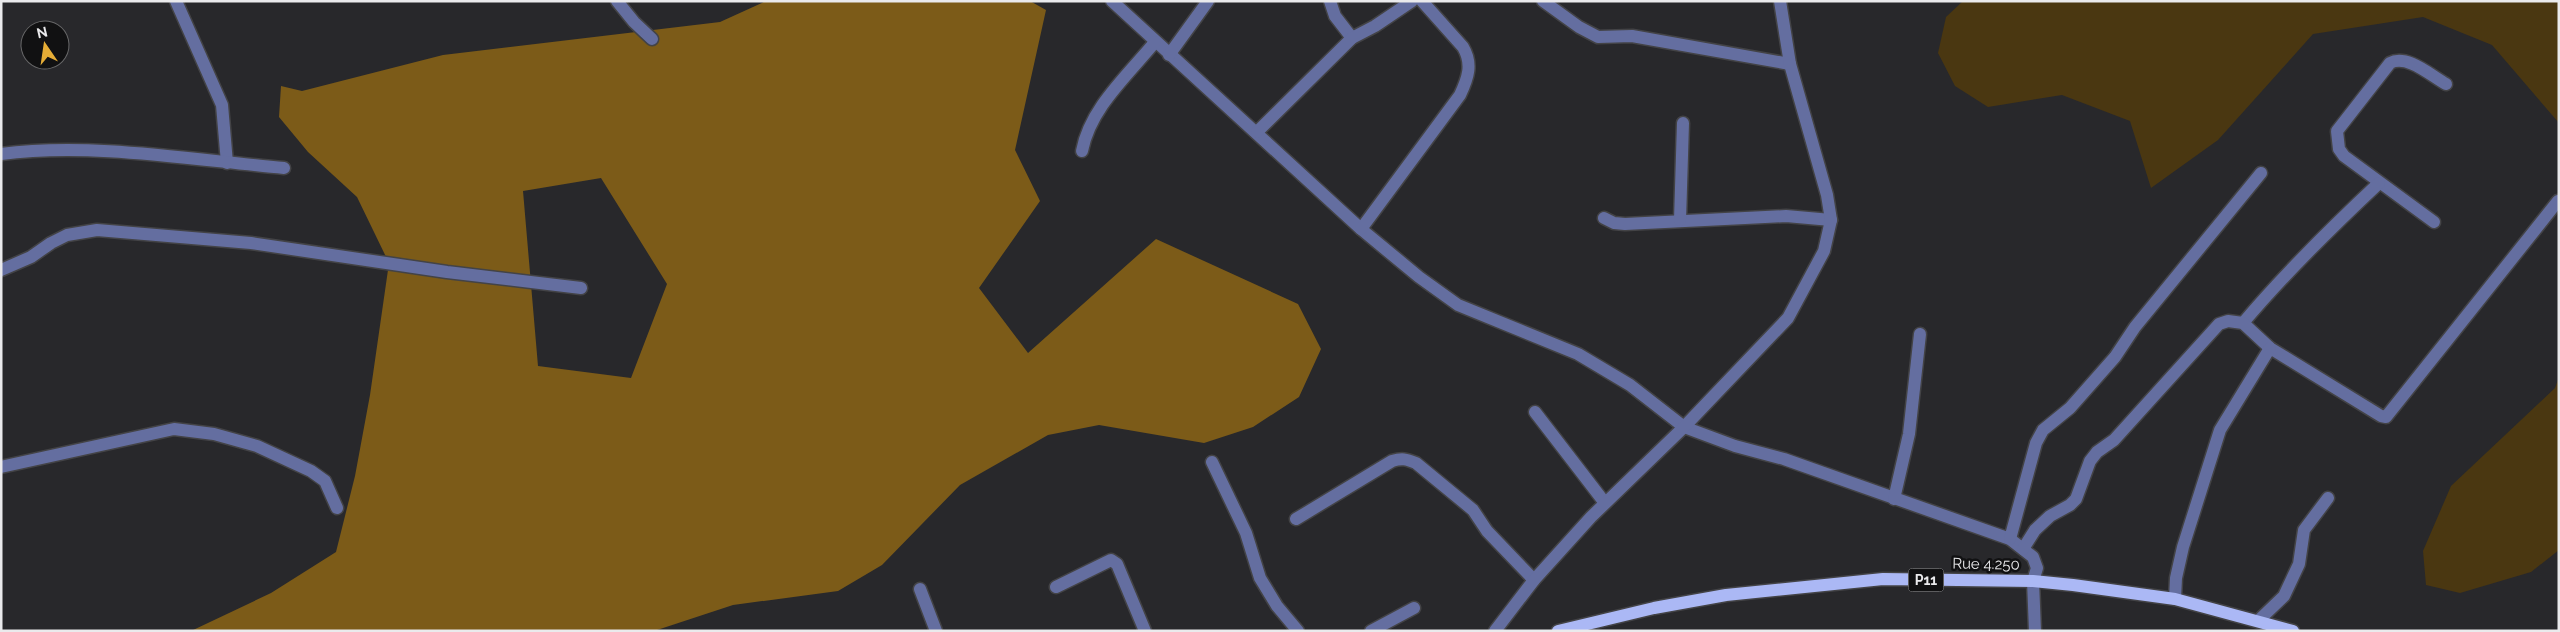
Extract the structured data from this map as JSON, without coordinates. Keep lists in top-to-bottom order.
{
  "streets": {
    "main road": ["Rue 4.250", "P11"]
  },
  "north": "top"
}
